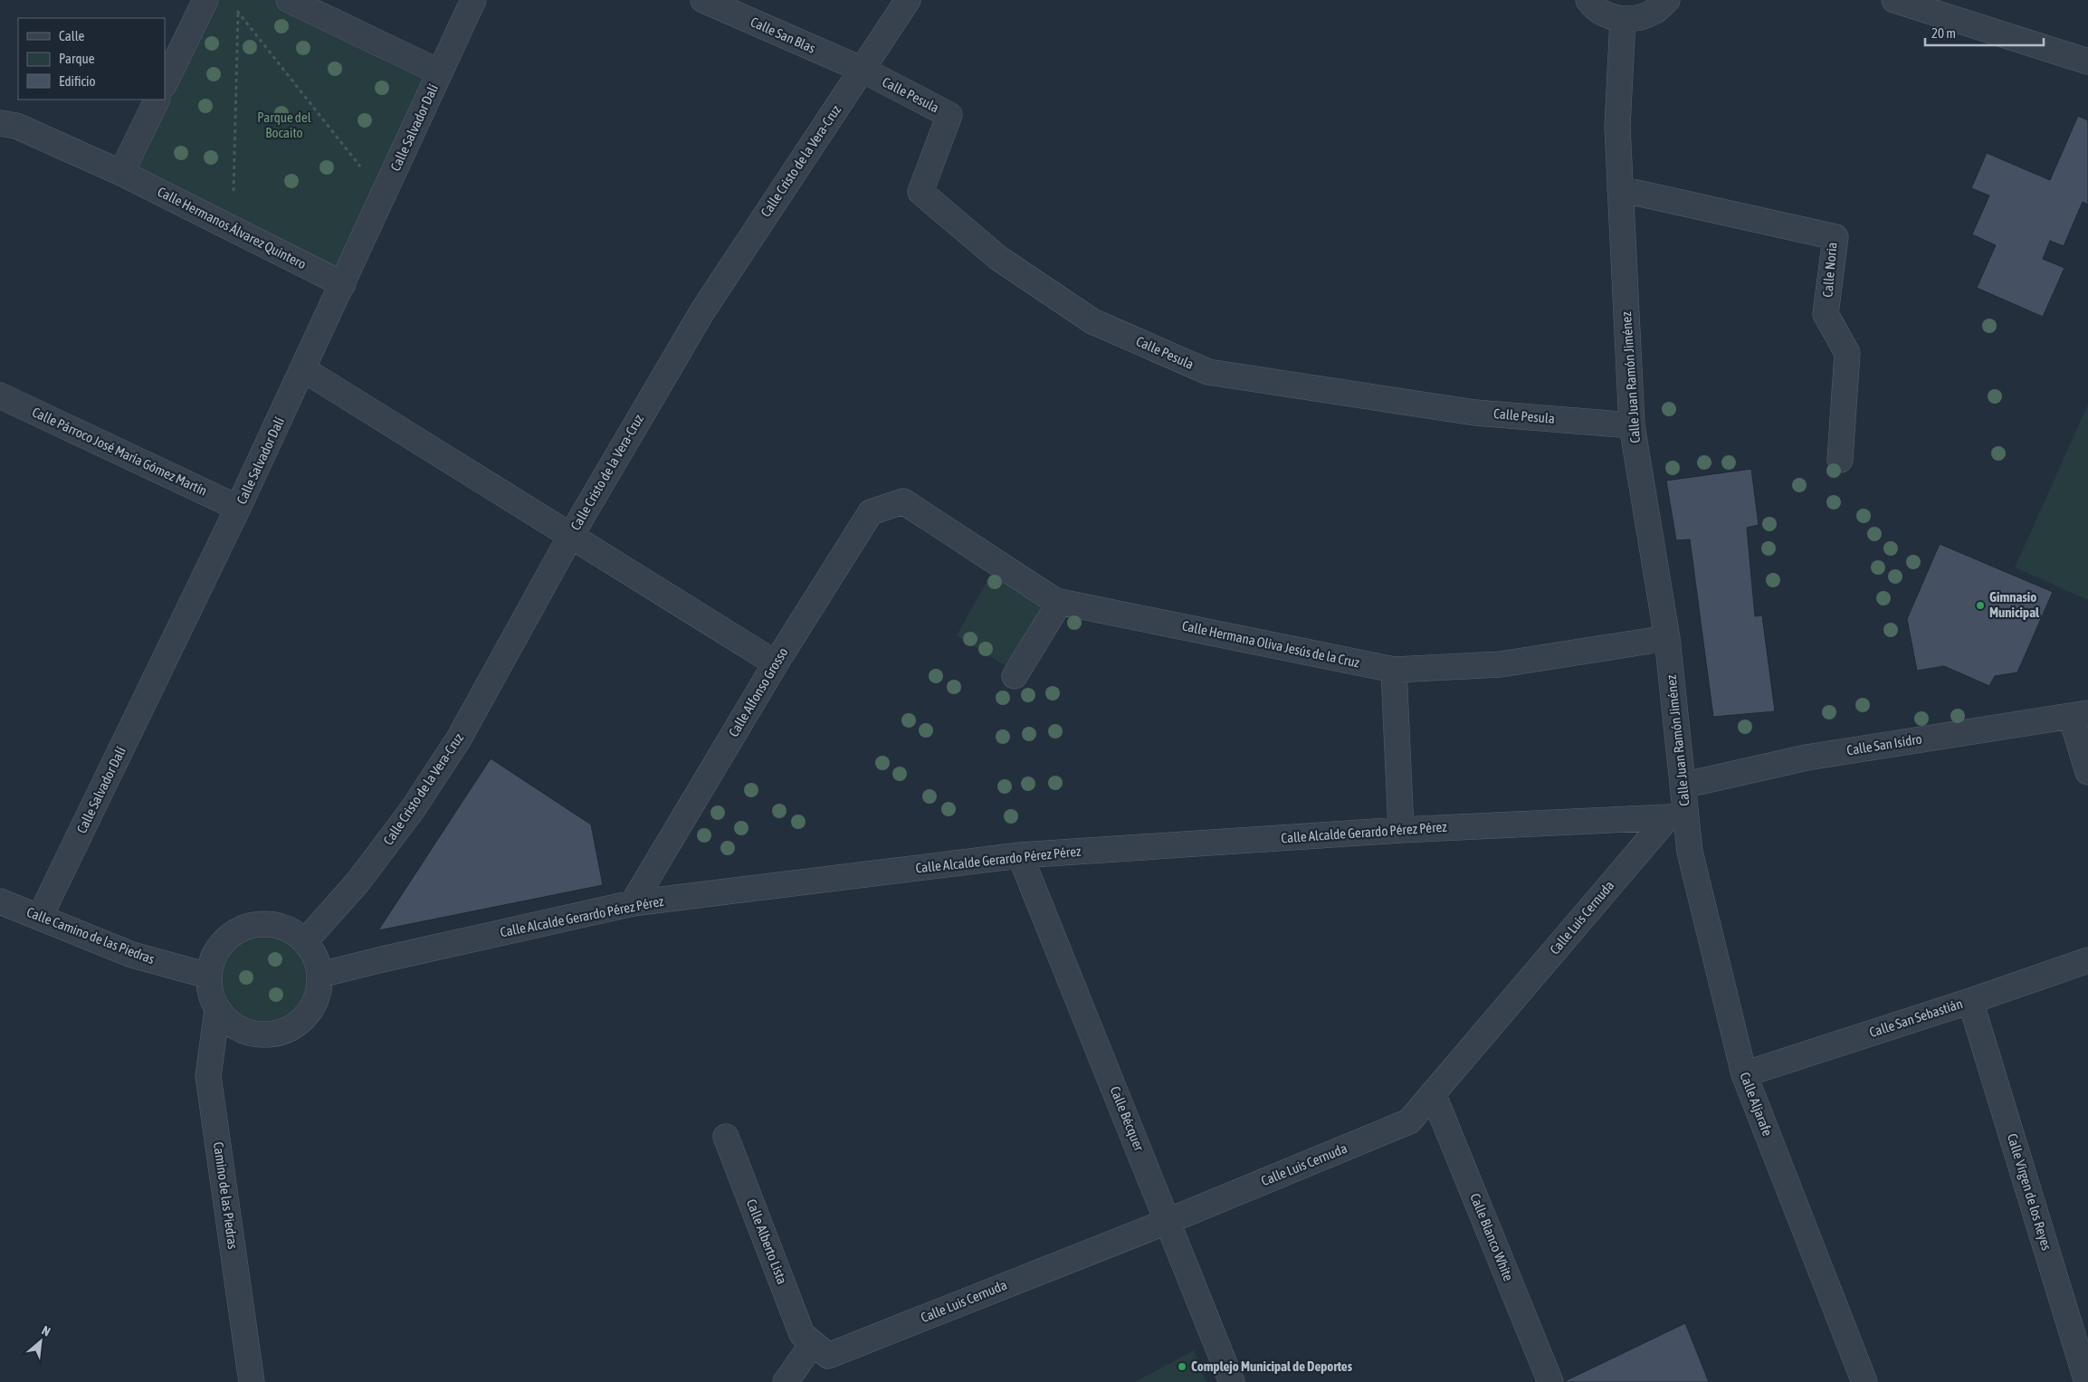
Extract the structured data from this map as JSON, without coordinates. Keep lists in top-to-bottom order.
{
  "streets": {
    "street": [
      "Calle San Blas",
      "Calle Pesula",
      "Calle Salvador Dalí",
      "Calle Cristo de la Vera-Cruz",
      "Calle Hermanos Álvarez Quintero",
      "Calle Noria",
      "Calle Juan Ramón Jiménez",
      "Calle Párroco José María Gómez Martín",
      "Calle Hermana Oliva Jesús de la Cruz",
      "Calle Alfonso Grosso",
      "Calle San Isidro",
      "Calle Alcalde Gerardo Pérez Pérez",
      "Calle Luis Cernuda",
      "Calle Camino de las Piedras",
      "Calle San Sebastián",
      "Calle Aljarafe",
      "Calle Bécquer",
      "Calle Virgen de los Reyes",
      "Camino de las Piedras",
      "Calle Blanco White",
      "Calle Alberto Lista"
    ]
  },
  "crossings": [
    ["Calle San Blas", "Calle Pesula"],
    ["Calle San Blas", "Calle Cristo de la Vera-Cruz"],
    ["Calle Pesula", "Calle Cristo de la Vera-Cruz"],
    ["Calle Pesula", "Calle Juan Ramón Jiménez"],
    ["Calle Salvador Dalí", "Calle Hermanos Álvarez Quintero"],
    ["Calle Salvador Dalí", "Calle Párroco José María Gómez Martín"],
    ["Calle Salvador Dalí", "Calle Camino de las Piedras"],
    ["Calle Cristo de la Vera-Cruz", "Calle Alcalde Gerardo Pérez Pérez"],
    ["Calle Cristo de la Vera-Cruz", "Calle Camino de las Piedras"],
    ["Calle Cristo de la Vera-Cruz", "Camino de las Piedras"],
    ["Calle Noria", "Calle Juan Ramón Jiménez"],
    ["Calle Juan Ramón Jiménez", "Calle Hermana Oliva Jesús de la Cruz"],
    ["Calle Juan Ramón Jiménez", "Calle San Isidro"],
    ["Calle Juan Ramón Jiménez", "Calle Alcalde Gerardo Pérez Pérez"],
    ["Calle Juan Ramón Jiménez", "Calle Luis Cernuda"],
    ["Calle Juan Ramón Jiménez", "Calle Aljarafe"],
    ["Calle Hermana Oliva Jesús de la Cruz", "Calle Alfonso Grosso"],
    ["Calle Alfonso Grosso", "Calle Alcalde Gerardo Pérez Pérez"],
    ["Calle Alcalde Gerardo Pérez Pérez", "Calle Luis Cernuda"],
    ["Calle Alcalde Gerardo Pérez Pérez", "Calle Camino de las Piedras"],
    ["Calle Alcalde Gerardo Pérez Pérez", "Calle Aljarafe"],
    ["Calle Alcalde Gerardo Pérez Pérez", "Calle Bécquer"],
    ["Calle Alcalde Gerardo Pérez Pérez", "Camino de las Piedras"],
    ["Calle Luis Cernuda", "Calle Aljarafe"],
    ["Calle Luis Cernuda", "Calle Bécquer"],
    ["Calle Luis Cernuda", "Calle Blanco White"],
    ["Calle Luis Cernuda", "Calle Alberto Lista"],
    ["Calle Camino de las Piedras", "Camino de las Piedras"],
    ["Calle San Sebastián", "Calle Aljarafe"],
    ["Calle San Sebastián", "Calle Virgen de los Reyes"]
  ],
  "parks": ["Parque del Bocaito"],
  "places": ["Gimnasio Municipal", "Complejo Municipal de Deportes"],
  "legend": ["Calle", "Parque", "Edificio"],
  "scale_bar": "20 m",
  "north": "top right"
}
